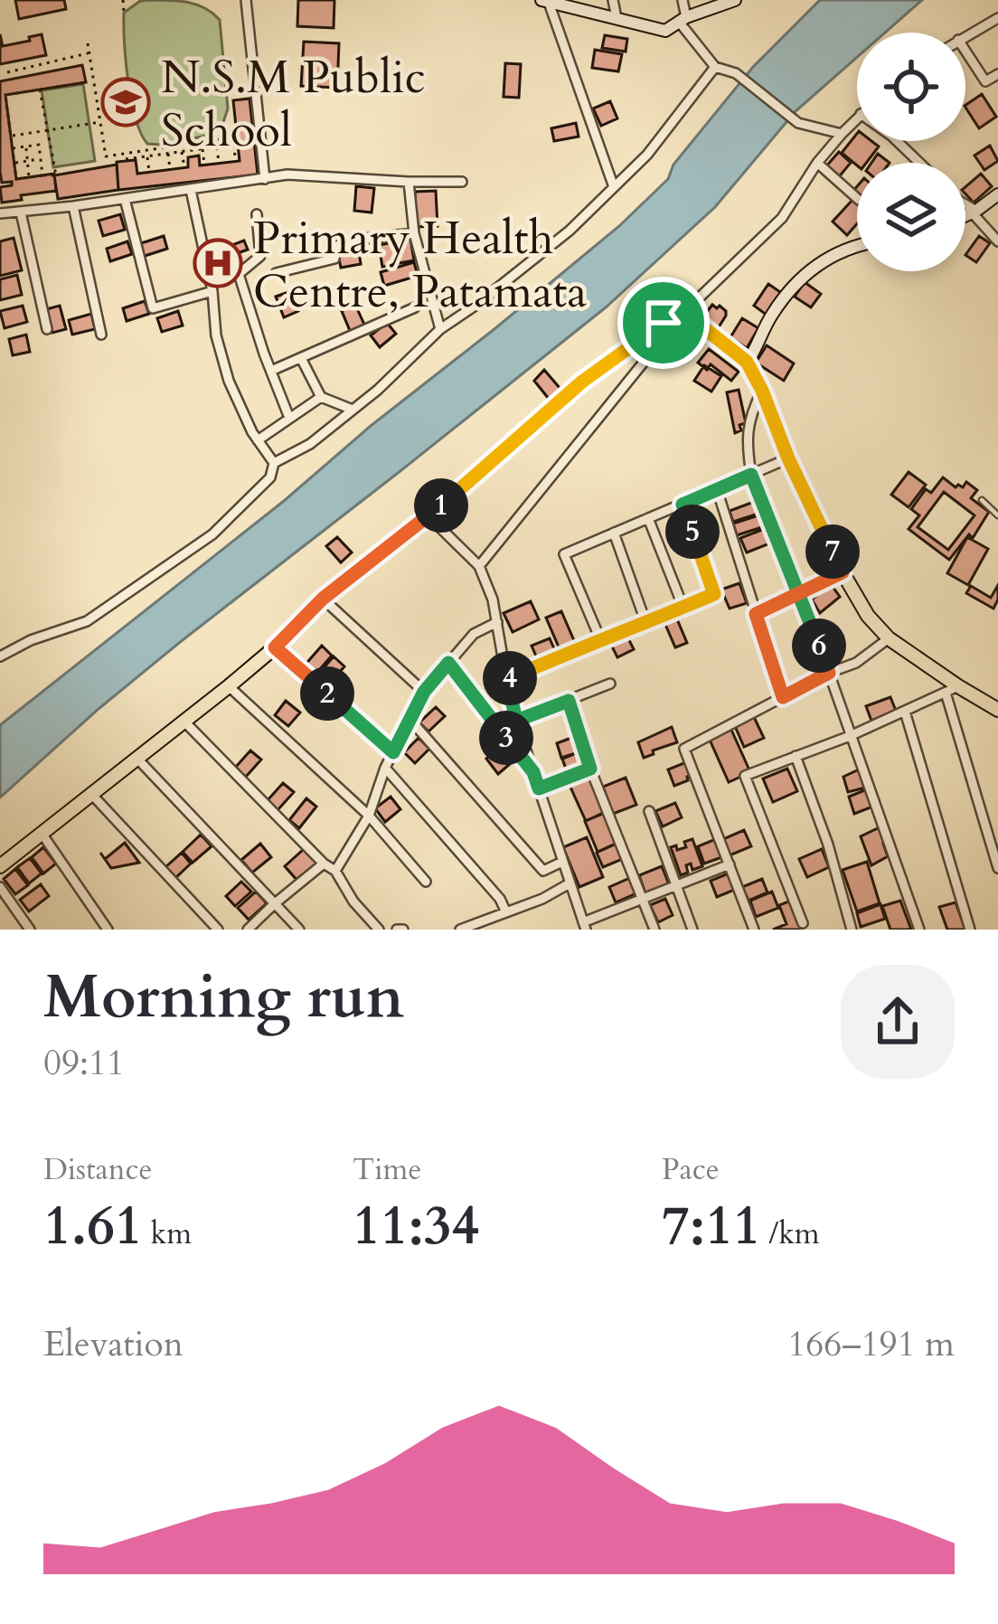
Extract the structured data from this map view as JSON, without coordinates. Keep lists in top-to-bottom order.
{
  "places": {
    "school or university": ["N.S.M Public School"],
    "hospital": ["Primary Health Centre, Patamata"]
  },
  "page": {
    "pins": [
      "1",
      "5",
      "7",
      "6",
      "4",
      "2",
      "3"
    ],
    "heading": ["Morning run", "09:11"],
    "stats": [
      ["Distance", "1.61 km"],
      ["Time", "11:34"],
      ["Pace", "7:11 /km"]
    ],
    "chart": ["Elevation", "166–191 m"]
  }
}
